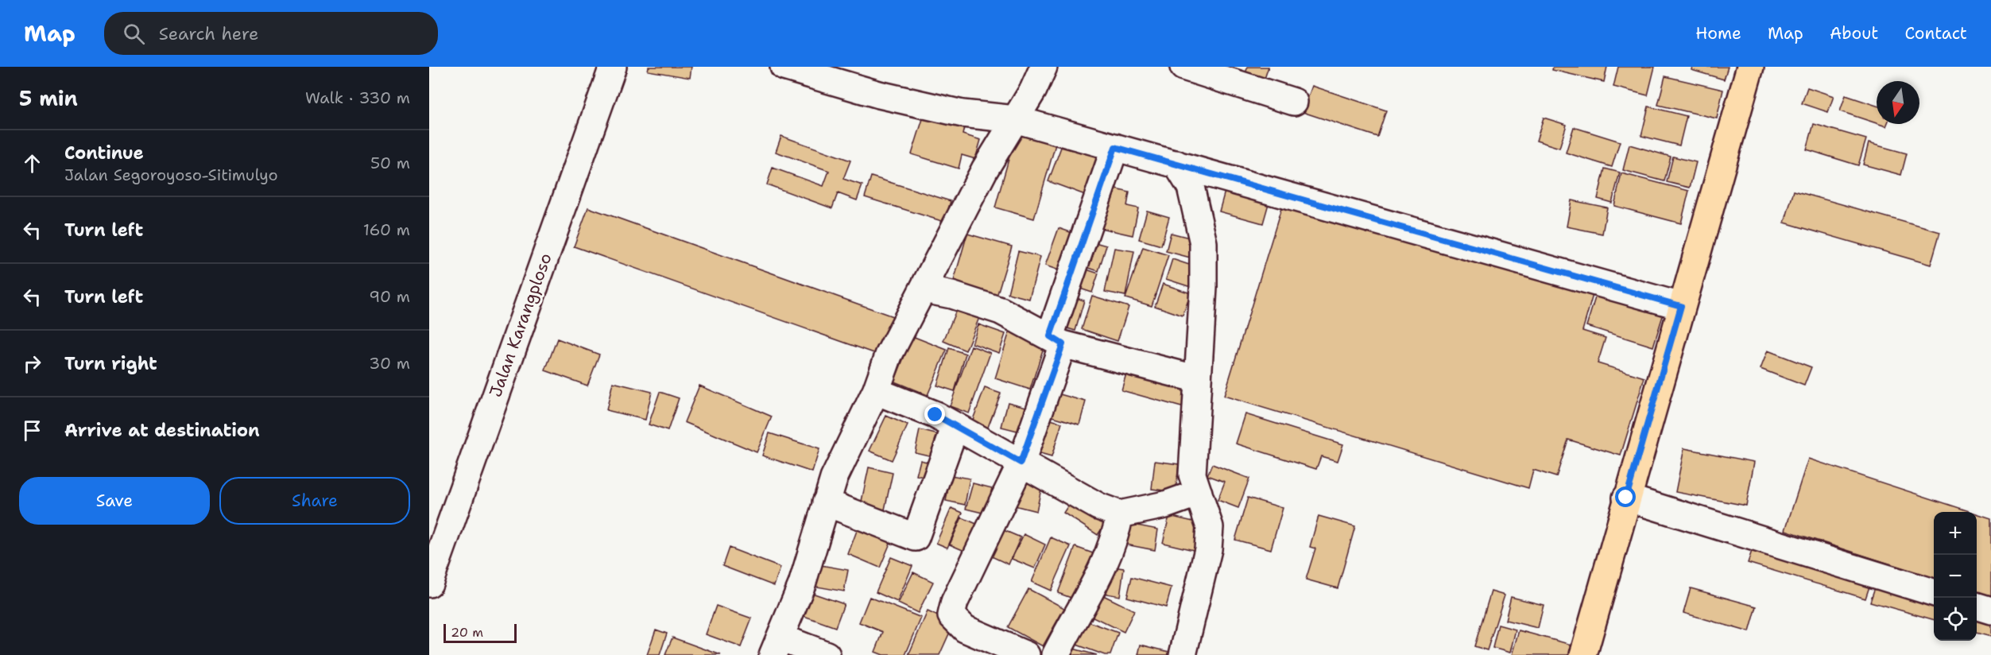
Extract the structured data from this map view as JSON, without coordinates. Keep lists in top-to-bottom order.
{
  "streets": {
    "street": ["Jalan Karangploso"]
  },
  "scale_bar": "20 m",
  "north": "bottom",
  "page": {
    "header": "Map",
    "search": "Search here",
    "nav": [
      "Home",
      "Map",
      "About",
      "Contact"
    ],
    "heading": ["5 min", "Walk · 330 m"],
    "list": [
      ["Continue", "Jalan Segoroyoso-Sitimulyo", "50 m"],
      ["Turn left", "160 m"],
      ["Turn left", "90 m"],
      ["Turn right", "30 m"],
      "Arrive at destination"
    ],
    "buttons": ["Save", "Share"],
    "map_buttons": ["+", "−"],
    "scale": "20 m"
  }
}
